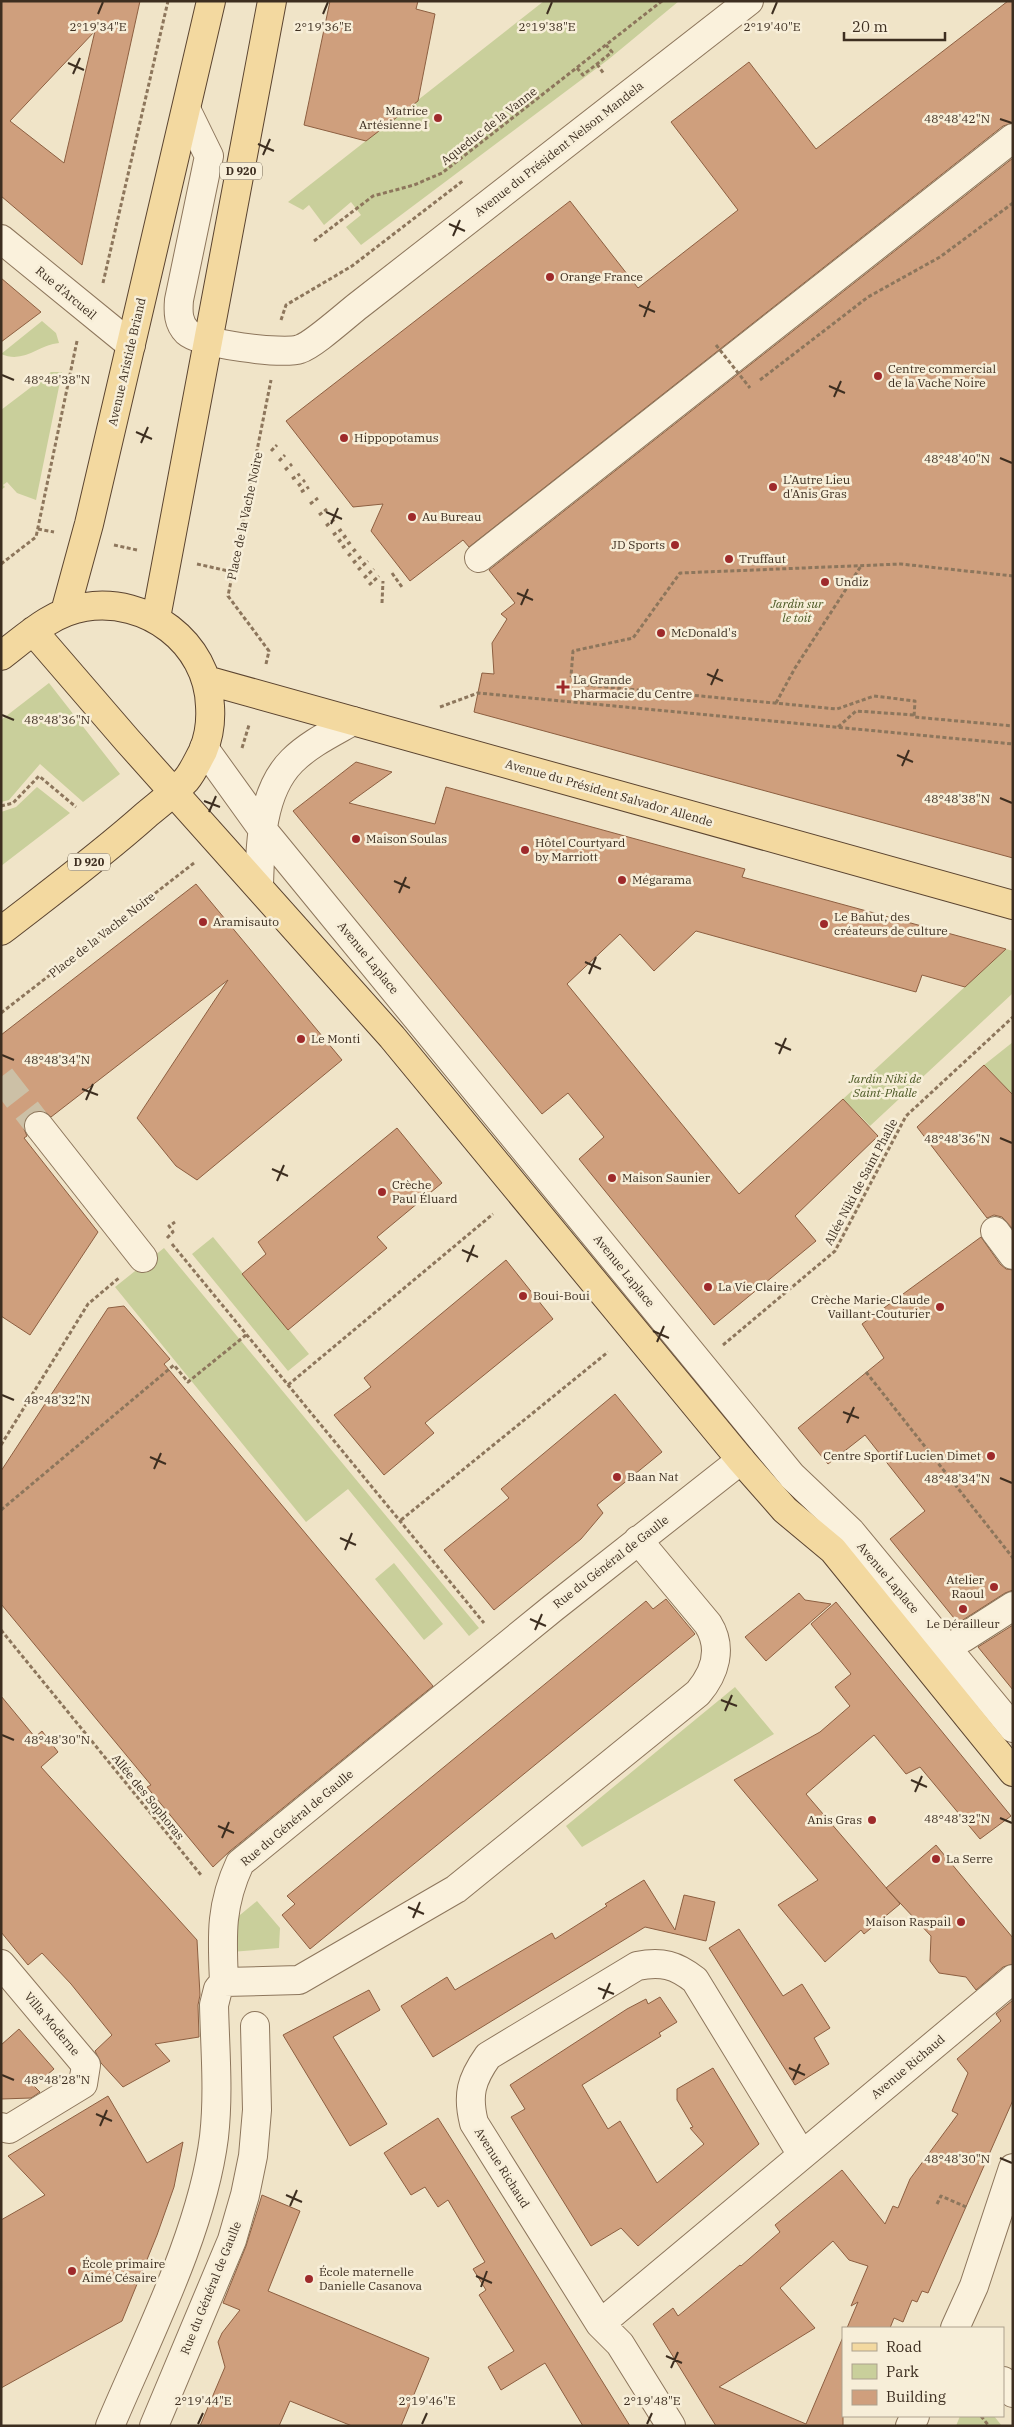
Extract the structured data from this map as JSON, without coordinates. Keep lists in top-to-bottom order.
{
  "streets": {
    "main road": [
      "D 920",
      "Avenue Aristide Briand",
      "Avenue du Président Salvador Allende",
      "Avenue Laplace"
    ],
    "street": [
      "Avenue du Président Nelson Mandela",
      "Rue d'Arcueil",
      "Rue du Général de Gaulle",
      "Villa Moderne",
      "Avenue Richaud"
    ],
    "path": [
      "Aqueduc de la Vanne",
      "Place de la Vache Noire",
      "Allée Niki de Saint Phalle",
      "Allée des Sophoras"
    ]
  },
  "crossings": [
    ["Avenue du Président Nelson Mandela", "D 920"],
    ["Avenue du Président Nelson Mandela", "Place de la Vache Noire"],
    ["D 920", "Avenue Aristide Briand"],
    ["D 920", "Avenue du Président Salvador Allende"],
    ["D 920", "Avenue Laplace"],
    ["Rue d'Arcueil", "Avenue Aristide Briand"],
    ["Avenue Laplace", "Rue du Général de Gaulle"],
    ["Rue du Général de Gaulle", "Allée des Sophoras"]
  ],
  "parks": ["Jardin sur le toit", "Jardin Niki de Saint-Phalle"],
  "places": {
    "other": [
      "Matrice Artésienne I",
      "Orange France",
      "Centre commercial de la Vache Noire",
      "Hippopotamus",
      "L’Autre Lieu d'Anis Gras",
      "Au Bureau",
      "JD Sports",
      "Truffaut",
      "Undiz",
      "McDonald's",
      "Maison Soulas",
      "Hôtel Courtyard by Marriott",
      "Mégarama",
      "Aramisauto",
      "Le Bahut, des créateurs de culture",
      "Le Monti",
      "Maison Saunier",
      "Crèche Paul Éluard",
      "La Vie Claire",
      "Boui-Boui",
      "Crèche Marie-Claude Vaillant-Couturier",
      "Centre Sportif Lucien Dimet",
      "Baan Nat",
      "Atelier Raoul",
      "Le Dérailleur",
      "Anis Gras",
      "La Serre",
      "Maison Raspail",
      "École primaire Aimé Césaire",
      "École maternelle Danielle Casanova"
    ],
    "health": ["La Grande Pharmacie du Centre"]
  },
  "legend": ["Road", "Park", "Building"],
  "scale_bar": "20 m",
  "coordinates": [
    "2°19'34\"E",
    "2°19'36\"E",
    "2°19'38\"E",
    "2°19'40\"E",
    "48°48'42\"N",
    "48°48'38\"N",
    "48°48'40\"N",
    "48°48'36\"N",
    "48°48'34\"N",
    "48°48'32\"N",
    "48°48'30\"N",
    "48°48'28\"N",
    "2°19'44\"E",
    "2°19'46\"E",
    "2°19'48\"E"
  ]
}
